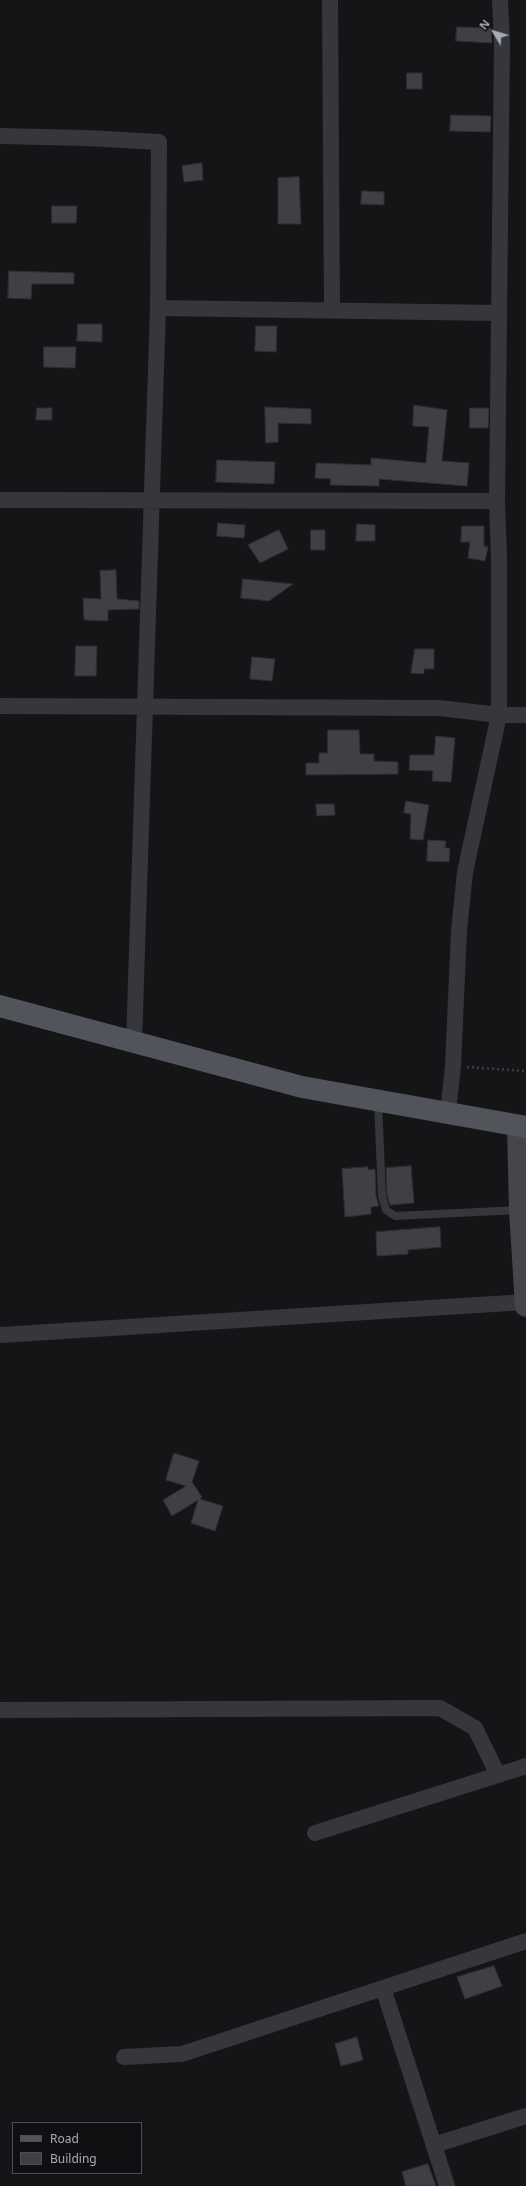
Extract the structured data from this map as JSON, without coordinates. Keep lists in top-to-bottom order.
{
  "legend": ["Road", "Building"],
  "north": "top left"
}
